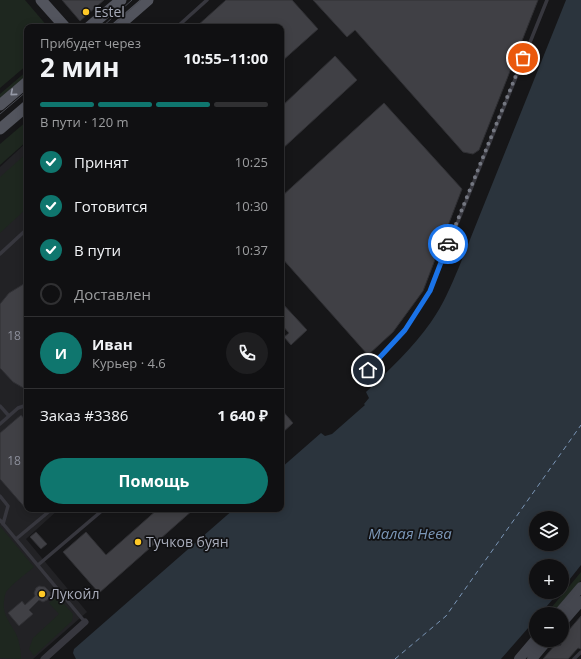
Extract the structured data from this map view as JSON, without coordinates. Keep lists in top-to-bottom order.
{
  "water": ["Малая Нева"],
  "places": ["Estel", "Тучков буян", "Лукойл"],
  "house_numbers": ["18", "18"],
  "page": {
    "heading": ["2 мин", "Прибудет через", "10:55–11:00"],
    "panel": [
      "Иван",
      "Курьер · 4.6",
      "Заказ #3386",
      "1 640 ₽"
    ],
    "bar": "В пути · 120 m",
    "list": [
      ["Принят", "10:25"],
      ["Готовится", "10:30"],
      ["В пути", "10:37"],
      "Доставлен"
    ],
    "round": "И",
    "buttons": "Помощь",
    "map_buttons": ["+", "−"]
  }
}
